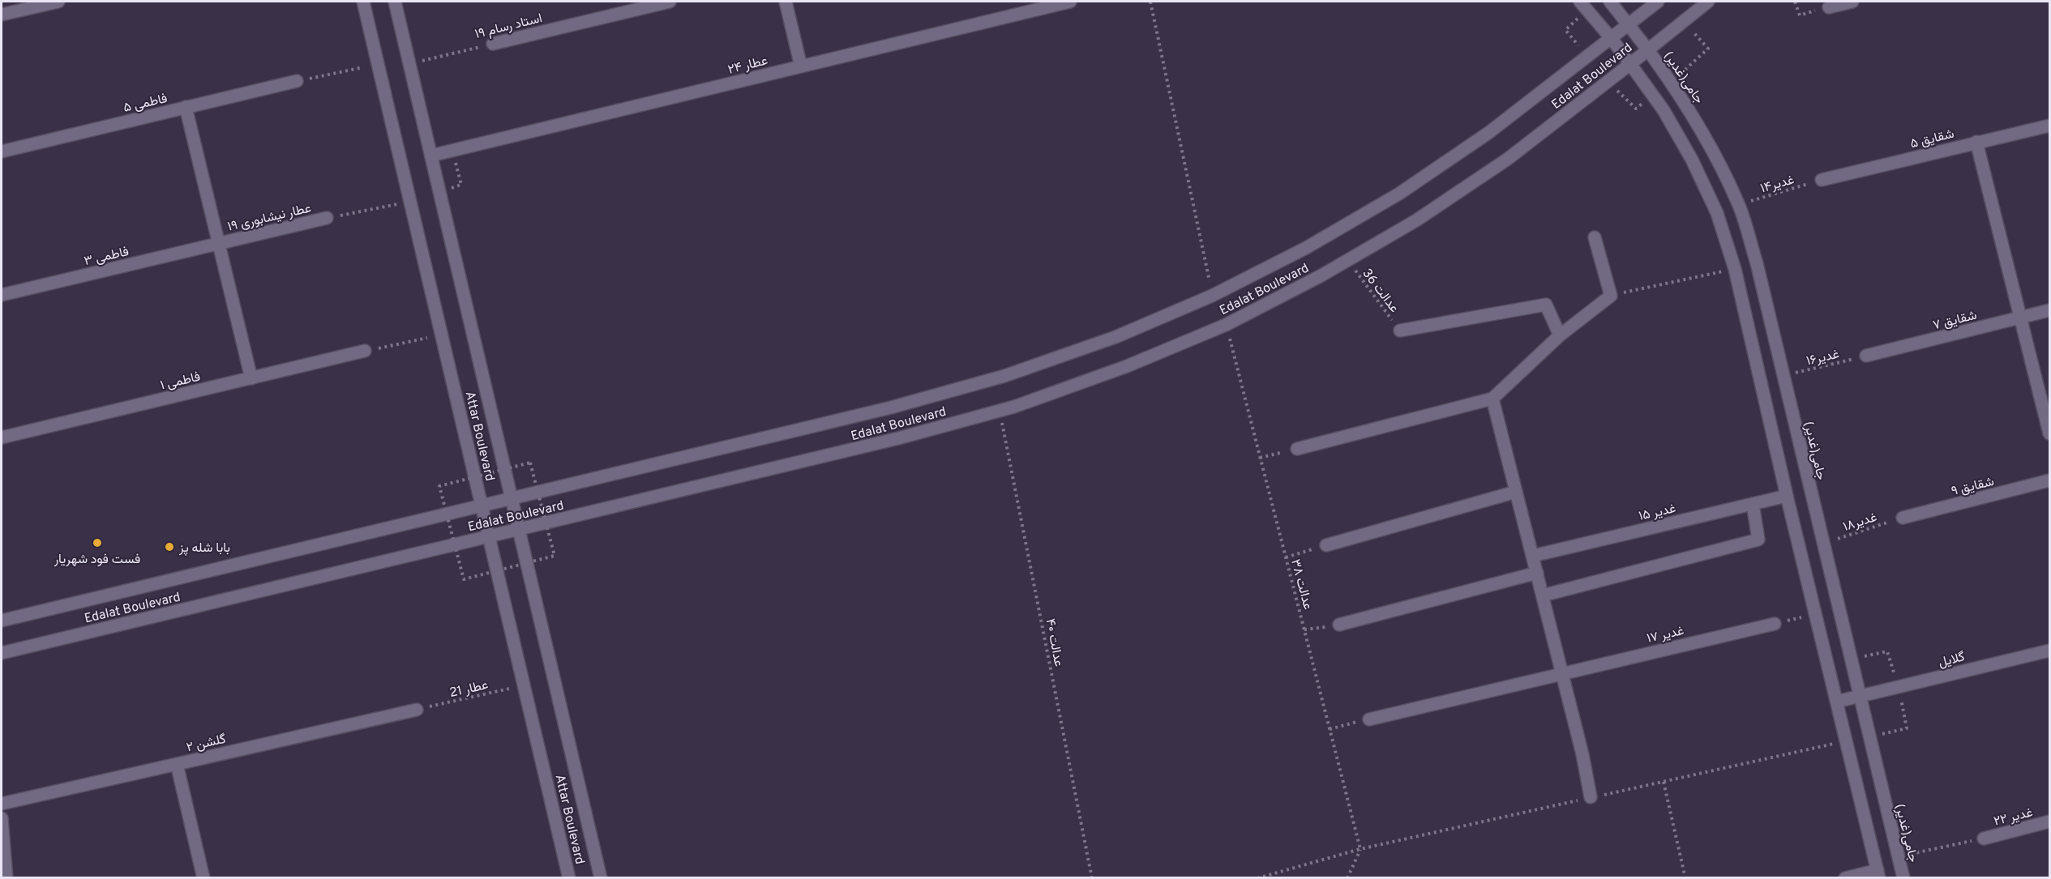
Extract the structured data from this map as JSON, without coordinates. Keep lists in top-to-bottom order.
{
  "streets": {
    "street": [
      "استاد رسام ۱۹",
      "عطار ۲۴",
      "Edalat Boulevard",
      "جامی(غدیر)",
      "فاطمی ۵",
      "شقایق ۵",
      "عطار نیشابوری ۱۹",
      "فاطمی ۳",
      "شقایق ۷",
      "فاطمی ۱",
      "Attar Boulevard",
      "شقایق ۹",
      "غدیر ۱۵",
      "غدیر ۱۷",
      "گلایل",
      "گلشن ۲",
      "غدیر ۲۲"
    ],
    "path": [
      "غدیر۱۴",
      "عدالت 36",
      "غدیر۱۶",
      "غدیر۱۸",
      "عدالت ۳۸",
      "عدالت ۴۰",
      "عطار 21"
    ]
  },
  "crossings": [
    ["استاد رسام ۱۹", "Attar Boulevard"],
    ["عطار ۲۴", "Attar Boulevard"],
    ["Edalat Boulevard", "جامی(غدیر)"],
    ["Edalat Boulevard", "عدالت 36"],
    ["Edalat Boulevard", "Attar Boulevard"],
    ["Edalat Boulevard", "عدالت ۳۸"],
    ["Edalat Boulevard", "عدالت ۴۰"],
    ["جامی(غدیر)", "غدیر۱۴"],
    ["جامی(غدیر)", "غدیر۱۶"],
    ["جامی(غدیر)", "غدیر۱۸"],
    ["جامی(غدیر)", "گلایل"],
    ["شقایق ۵", "غدیر۱۴"],
    ["عطار نیشابوری ۱۹", "فاطمی ۳"],
    ["شقایق ۷", "غدیر۱۶"],
    ["Attar Boulevard", "عطار 21"],
    ["شقایق ۹", "غدیر۱۸"],
    ["عطار 21", "گلشن ۲"]
  ],
  "places": ["فست فود شهریار", "بابا شله پز"]
}
